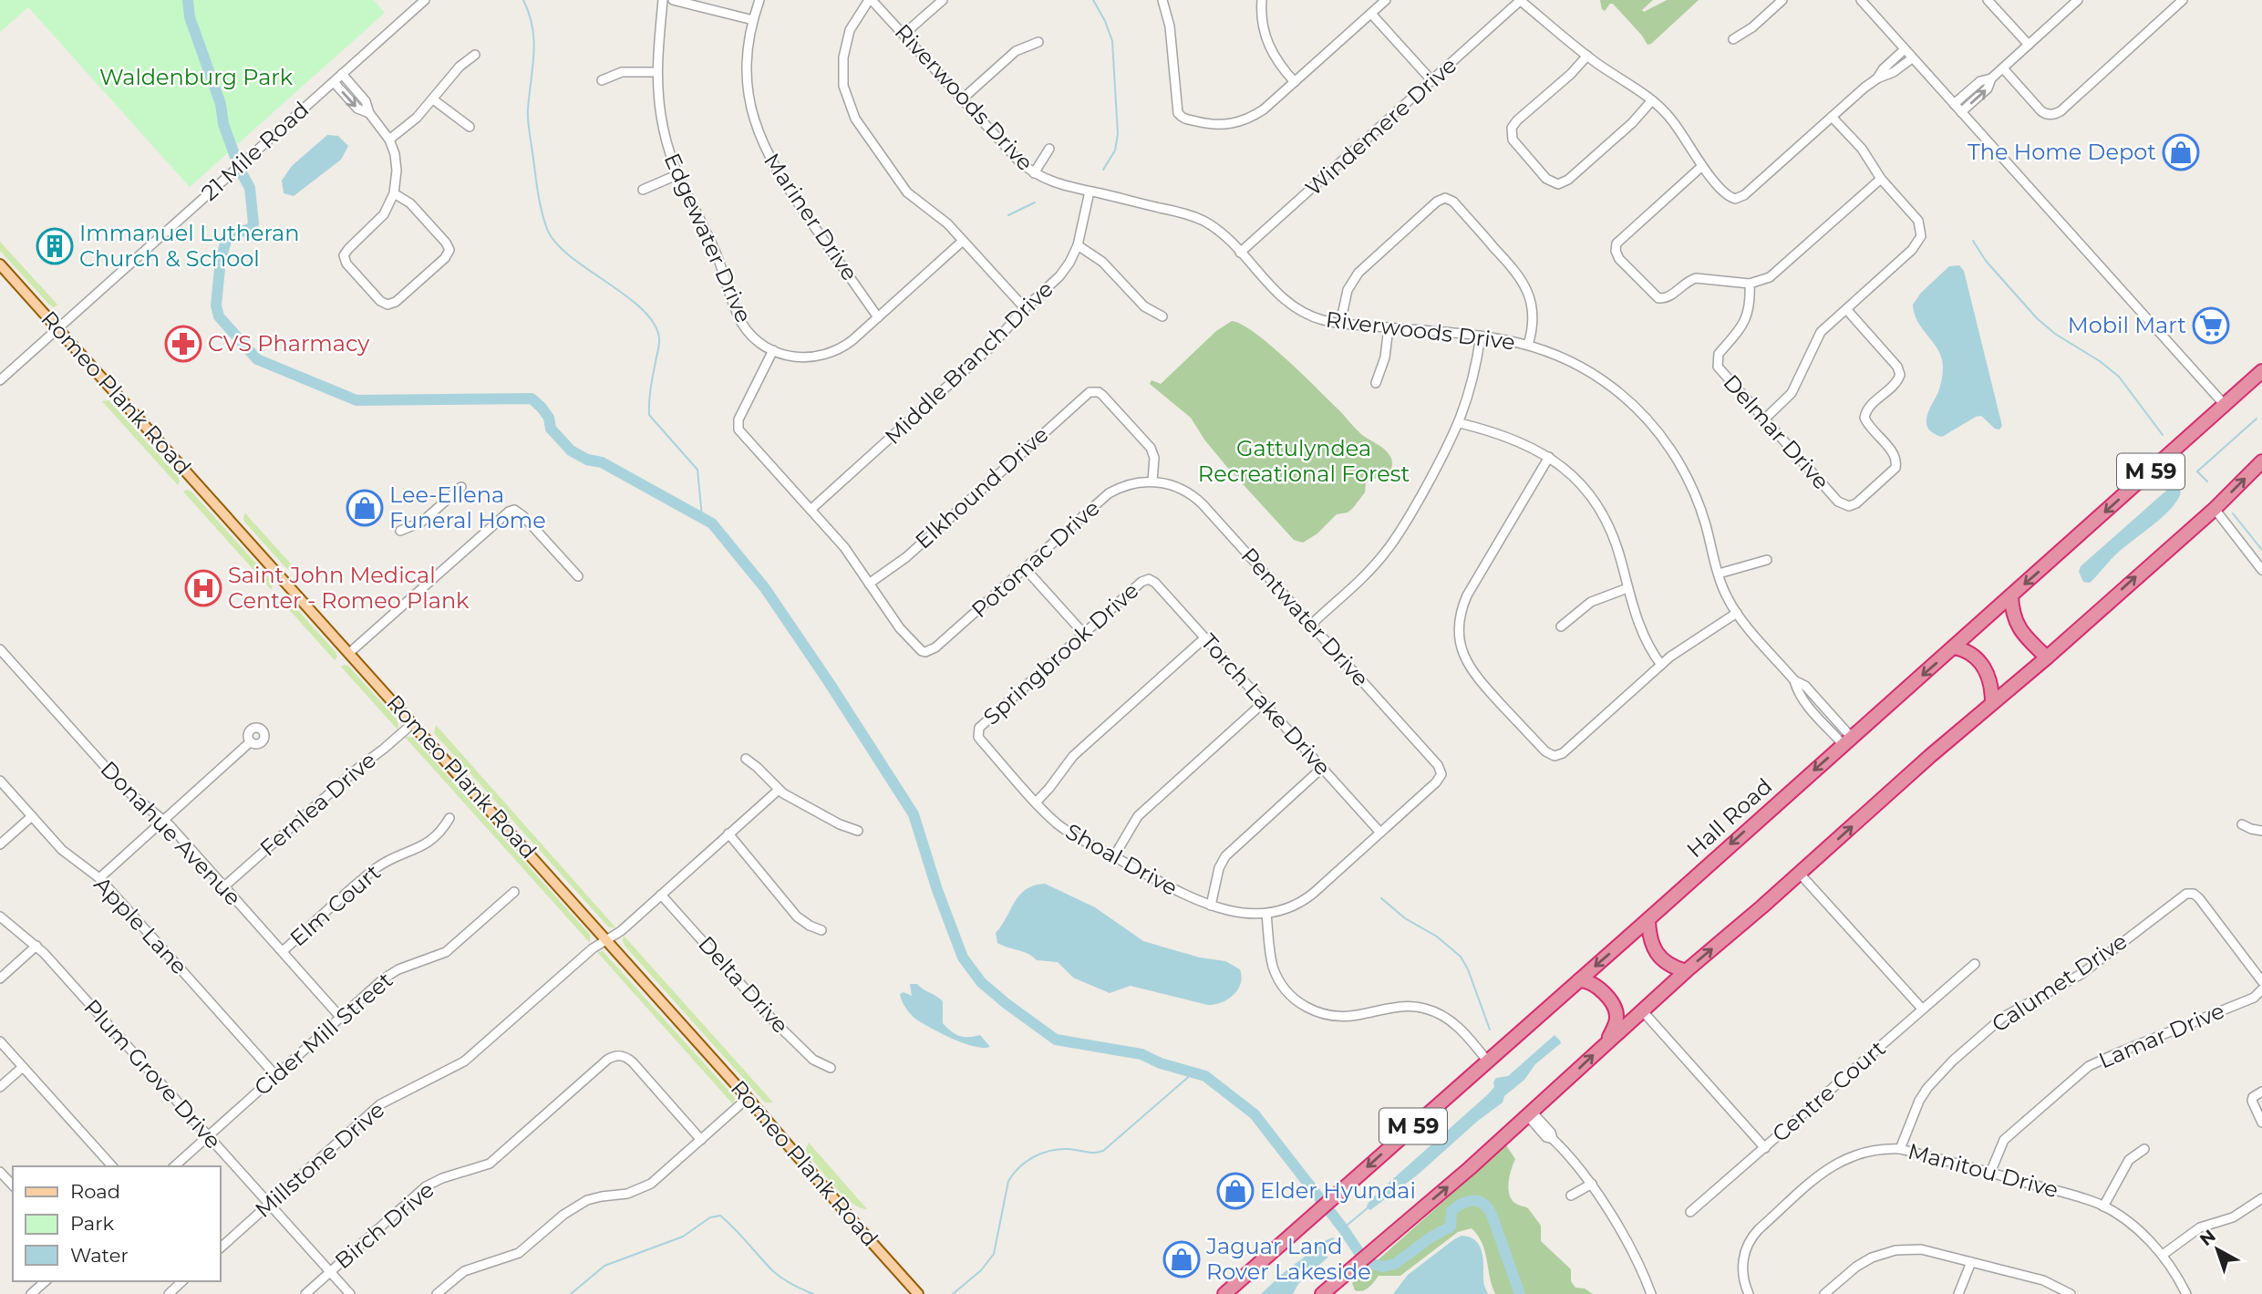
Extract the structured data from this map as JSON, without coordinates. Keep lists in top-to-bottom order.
{
  "streets": {
    "highway": ["M 59", "Hall Road"],
    "main road": ["Romeo Plank Road"],
    "street": [
      "Riverwoods Drive",
      "Windemere Drive",
      "21 Mile Road",
      "Mariner Drive",
      "Edgewater Drive",
      "Middle Branch Drive",
      "Delmar Drive",
      "Elkhound Drive",
      "Potomac Drive",
      "Pentwater Drive",
      "Springbrook Drive",
      "Torch Lake Drive",
      "Fernlea Drive",
      "Donahue Avenue",
      "Shoal Drive",
      "Elm Court",
      "Apple Lane",
      "Calumet Drive",
      "Delta Drive",
      "Cider Mill Street",
      "Lamar Drive",
      "Plum Grove Drive",
      "Centre Court",
      "Millstone Drive",
      "Manitou Drive",
      "Birch Drive"
    ]
  },
  "crossings": [
    ["Riverwoods Drive", "Windemere Drive"],
    ["Riverwoods Drive", "Middle Branch Drive"],
    ["Riverwoods Drive", "Hall Road"],
    ["21 Mile Road", "Romeo Plank Road"],
    ["Romeo Plank Road", "Fernlea Drive"],
    ["Romeo Plank Road", "Millstone Drive"],
    ["Elkhound Drive", "Potomac Drive"],
    ["Elkhound Drive", "Pentwater Drive"],
    ["Potomac Drive", "Pentwater Drive"],
    ["Pentwater Drive", "Torch Lake Drive"],
    ["Springbrook Drive", "Torch Lake Drive"],
    ["Springbrook Drive", "Shoal Drive"],
    ["Fernlea Drive", "Donahue Avenue"],
    ["Donahue Avenue", "Elm Court"],
    ["Donahue Avenue", "Cider Mill Street"],
    ["Apple Lane", "Cider Mill Street"],
    ["Calumet Drive", "Manitou Drive"],
    ["Delta Drive", "Millstone Drive"],
    ["Cider Mill Street", "Plum Grove Drive"],
    ["Lamar Drive", "Manitou Drive"],
    ["Plum Grove Drive", "Millstone Drive"],
    ["Plum Grove Drive", "Birch Drive"]
  ],
  "parks": ["Waldenburg Park", "Gattulyndea Recreational Forest"],
  "places": {
    "shop": [
      "The Home Depot",
      "Lee-Ellena Funeral Home",
      "Elder Hyundai",
      "Jaguar Land Rover Lakeside"
    ],
    "building": ["Immanuel Lutheran Church & School"],
    "supermarket": ["Mobil Mart"],
    "pharmacy": ["CVS Pharmacy"],
    "hospital": ["Saint John Medical Center - Romeo Plank"]
  },
  "legend": ["Road", "Park", "Water"],
  "north": "top left"
}
